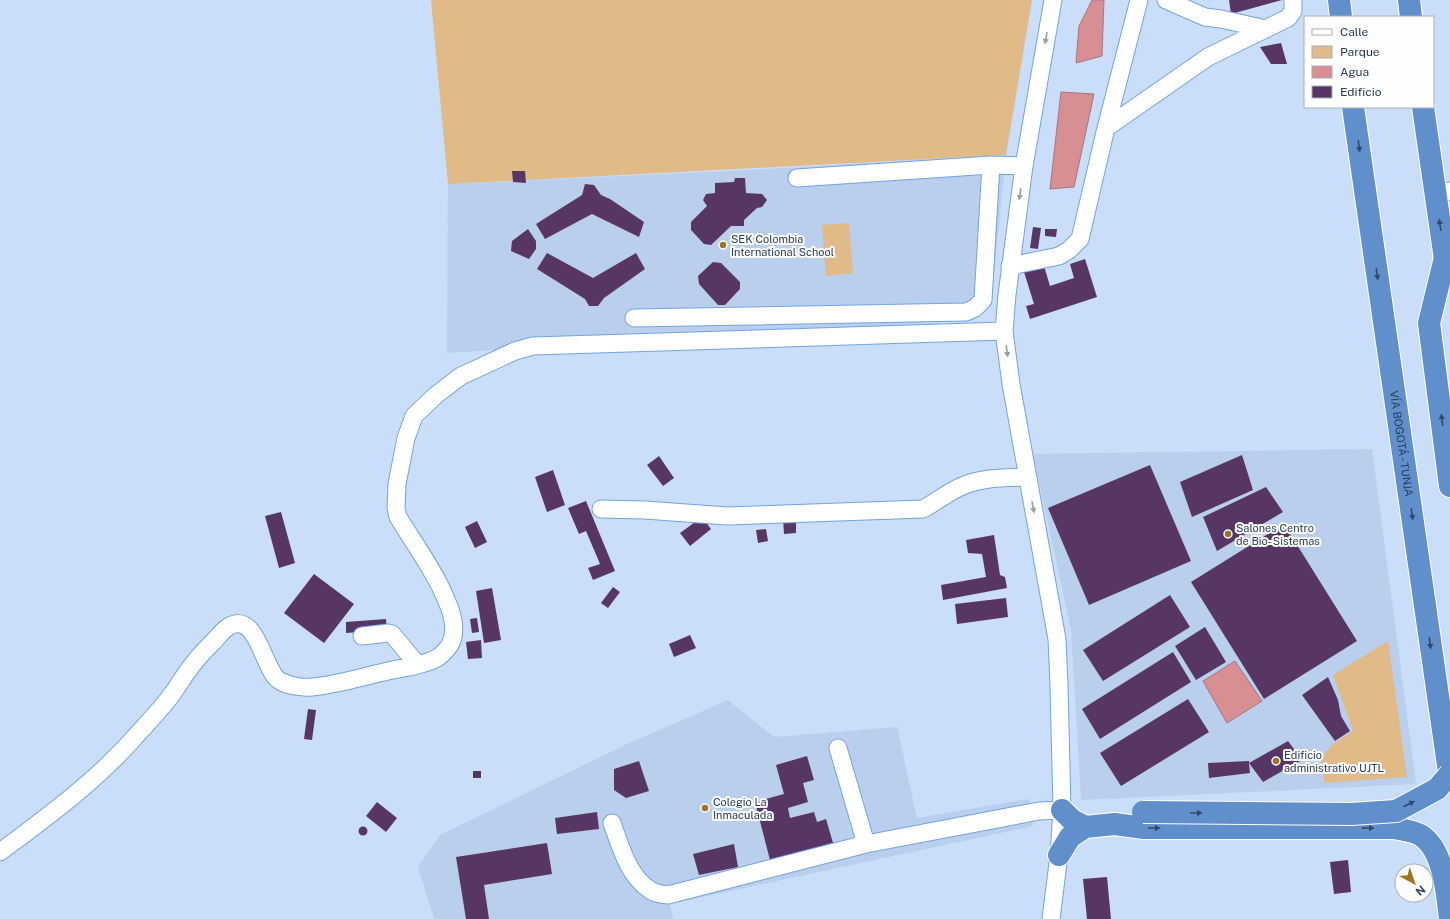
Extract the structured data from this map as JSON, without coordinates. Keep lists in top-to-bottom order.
{
  "streets": {
    "highway": ["VÍA BOGOTÁ - TUNJA"]
  },
  "places": [
    "SEK Colombia International School",
    "Salones Centro de Bio- Sistemas",
    "Edificio administrativo UJTL",
    "Colegio La Inmaculada"
  ],
  "legend": [
    "Calle",
    "Parque",
    "Agua",
    "Edificio"
  ],
  "north": "bottom right"
}
